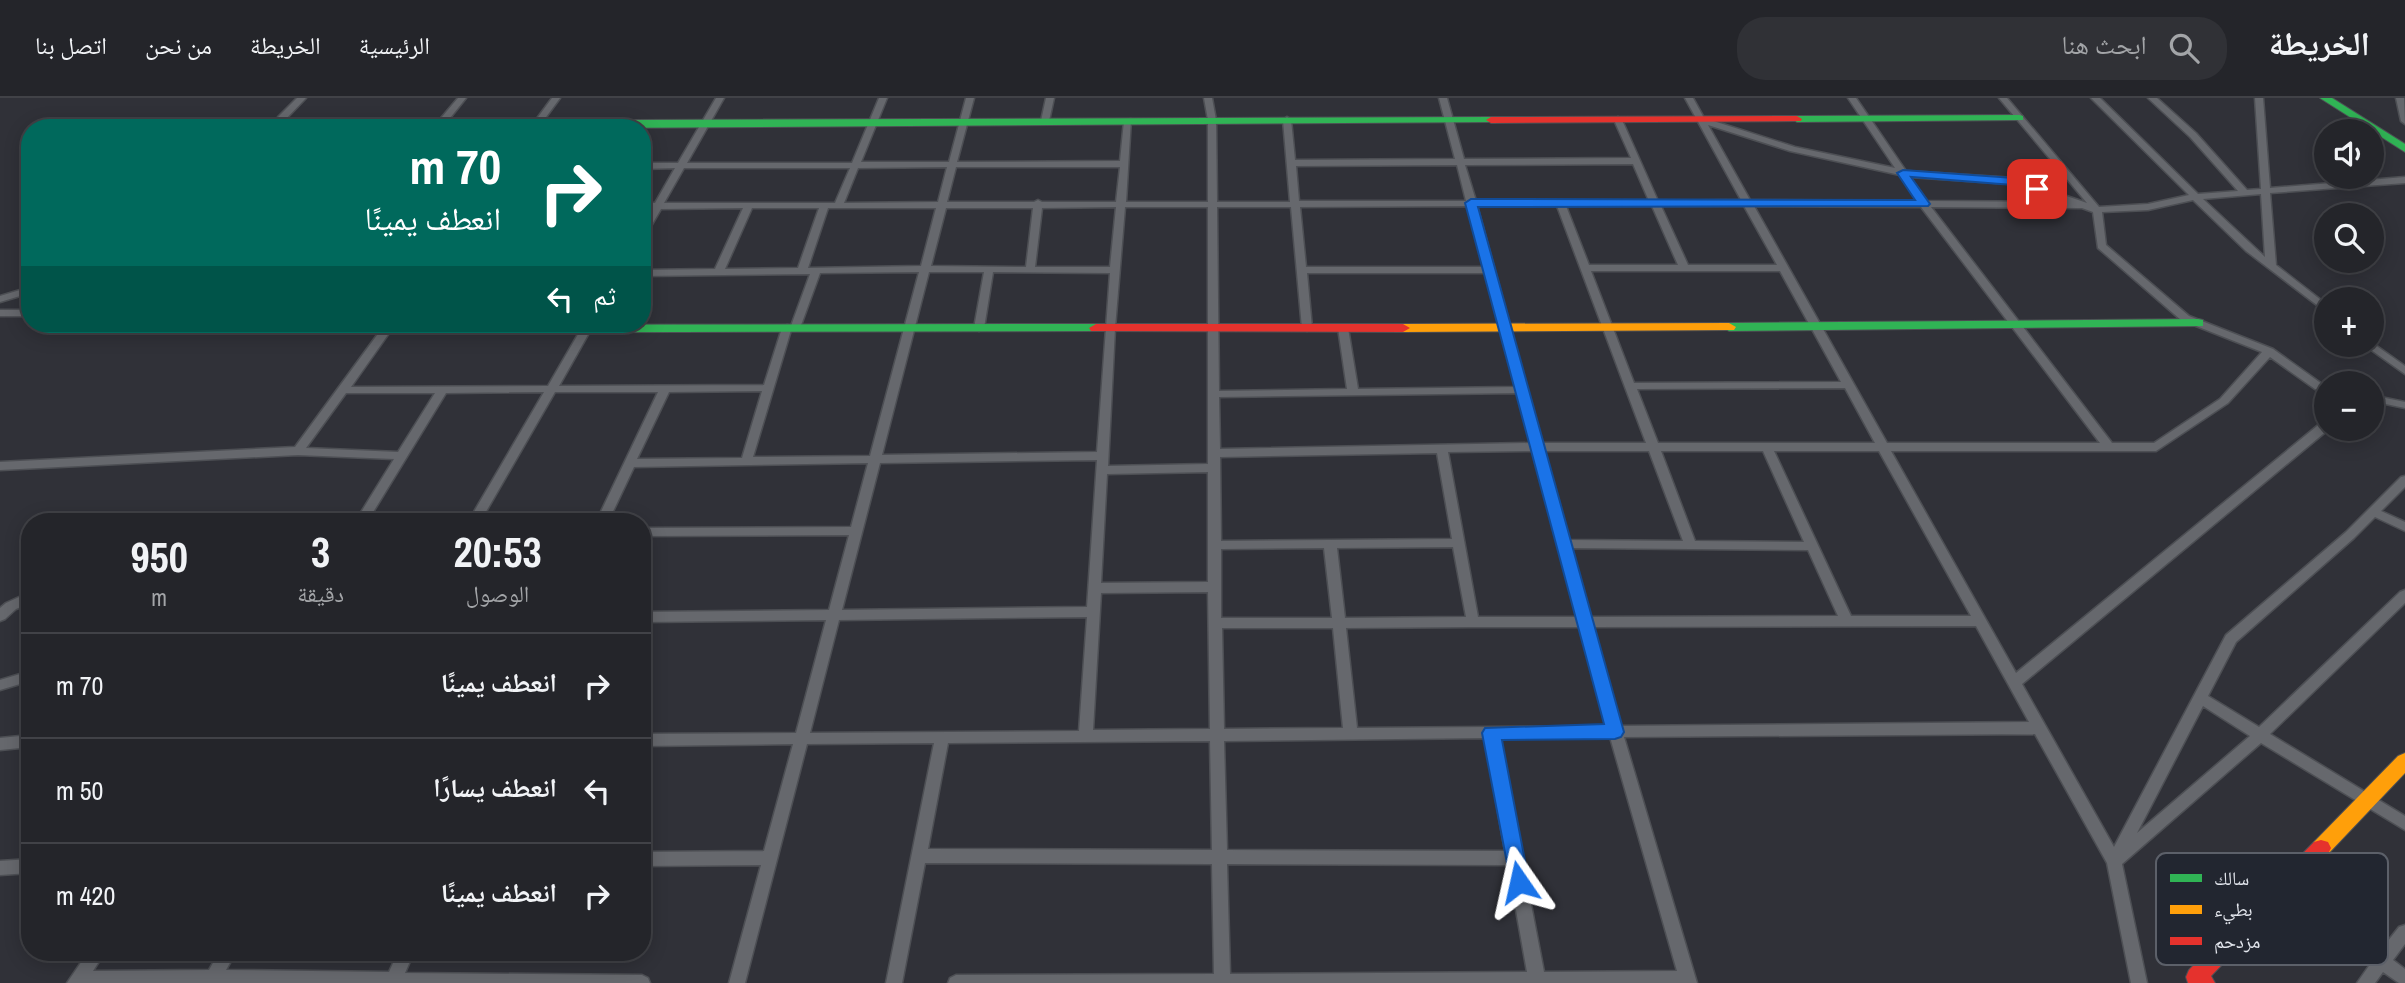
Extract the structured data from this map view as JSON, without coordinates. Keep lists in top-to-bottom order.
{
  "legend": ["سالك", "بطيء", "مزدحم"],
  "page": {
    "header": "الخريطة",
    "search": "ابحث هنا",
    "nav": [
      "الرئيسية",
      "الخريطة",
      "من نحن",
      "اتصل بنا"
    ],
    "map_buttons": ["+", "−"],
    "turn": ["70 m", "انعطف يمينًا"],
    "then": "ثم",
    "eta": [
      "20:53",
      "الوصول",
      "3",
      "دقيقة",
      "950",
      "m"
    ],
    "list": [
      {
        "name": "انعطف يمينًا",
        "value": "70 m"
      },
      {
        "name": "انعطف يسارًا",
        "value": "50 m"
      },
      {
        "name": "انعطف يمينًا",
        "value": "420 m"
      }
    ]
  }
}
